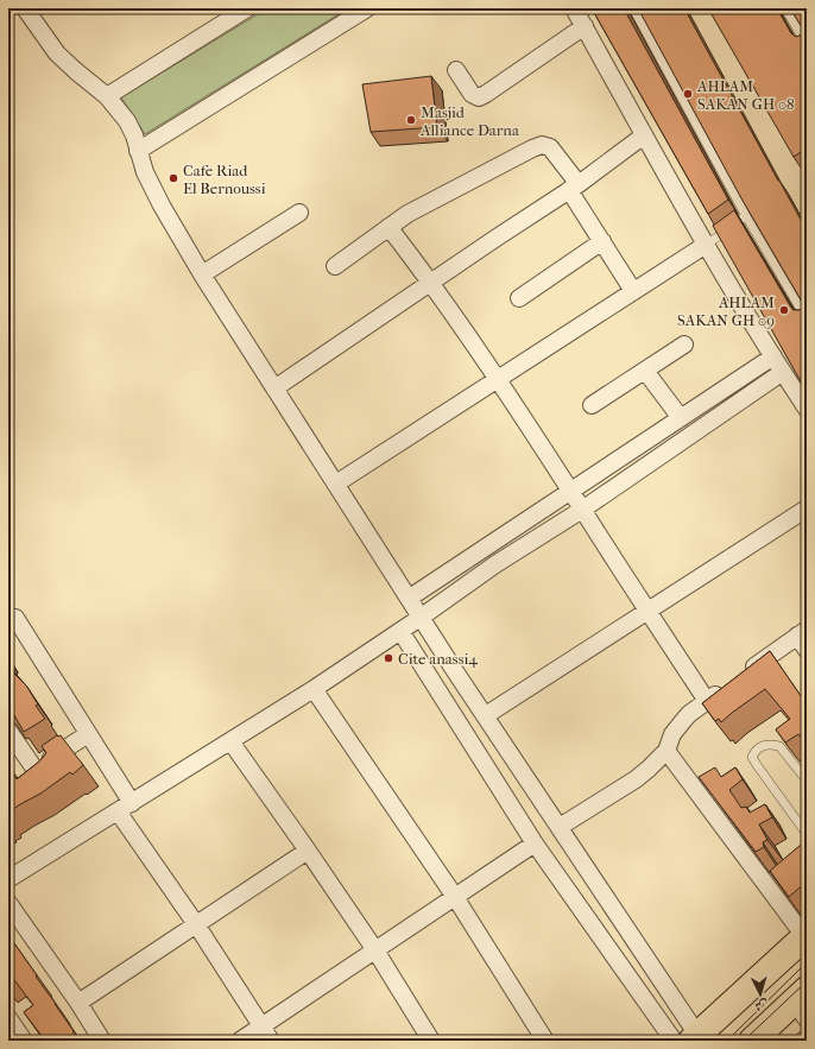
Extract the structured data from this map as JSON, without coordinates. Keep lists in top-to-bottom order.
{
  "places": [
    "AHLAM SAKAN GH 08",
    "Masjid Alliance Darna",
    "Cafe Riad El Bernoussi",
    "AHLAM SAKAN GH 09",
    "Cite anassi4"
  ],
  "north": "bottom"
}
